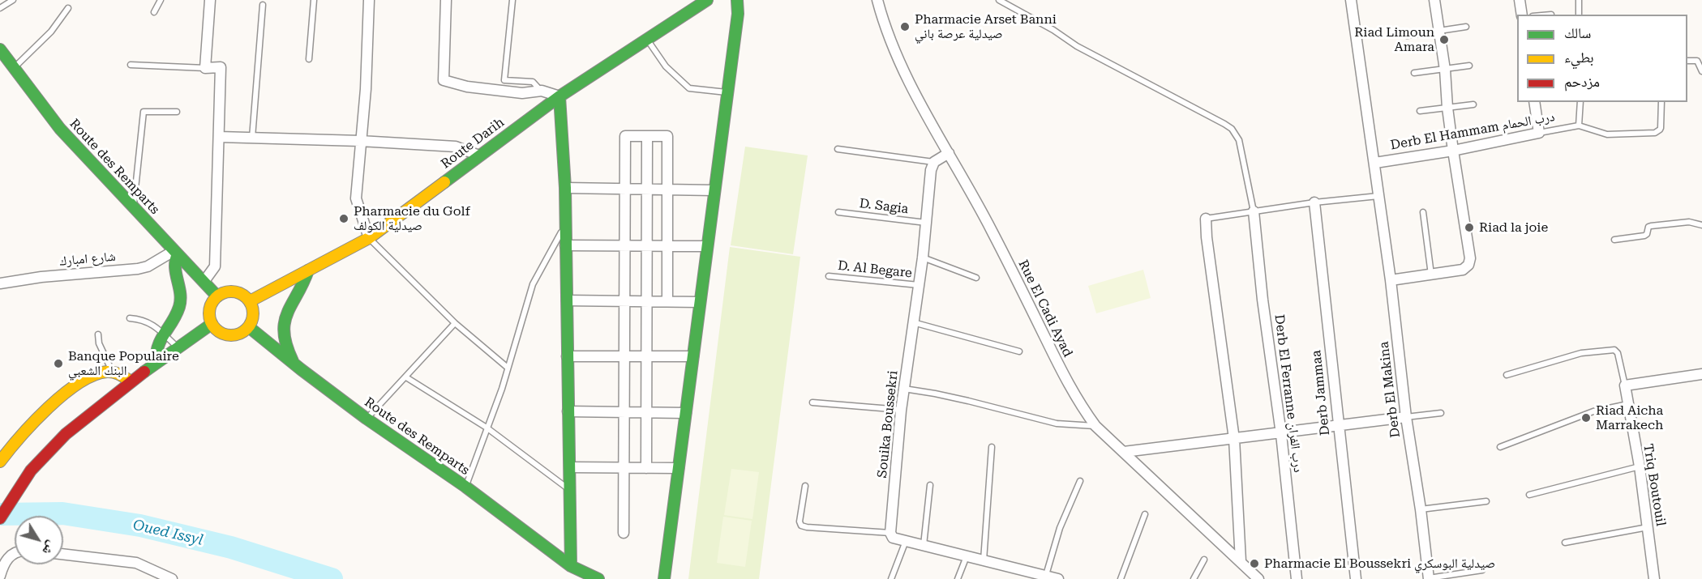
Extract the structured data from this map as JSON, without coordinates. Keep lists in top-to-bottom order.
{
  "streets": {
    "street": [
      "Derb El Hammam درب الحمام",
      "Route Darih",
      "Route des Remparts",
      "شارع امبارك",
      "Rue El Cadi Ayad",
      "Derb El Makina",
      "Derb Jammaa",
      "Derb El Ferranne درب الفران",
      "Souika Boussekri",
      "Triq Boutouil"
    ],
    "lane": ["D. Sagia", "D. Al Begare"]
  },
  "crossings": [
    ["Route Darih", "Route des Remparts"],
    ["Route des Remparts", "شارع امبارك"],
    ["D. Sagia", "Souika Boussekri"],
    ["D. Al Begare", "Souika Boussekri"]
  ],
  "water": ["Oued Issyl"],
  "places": [
    "Pharmacie Arset Banni صيدلية عرصة باني",
    "Riad Limoun Amara",
    "Pharmacie du Golf صيدلية الكولف",
    "Riad la joie",
    "Banque Populaire البنك الشعبي",
    "Riad Aicha Marrakech",
    "Pharmacie El Boussekri صيدلية البوسكري"
  ],
  "legend": ["سالك", "بطيء", "مزدحم"],
  "north": "bottom right"
}
